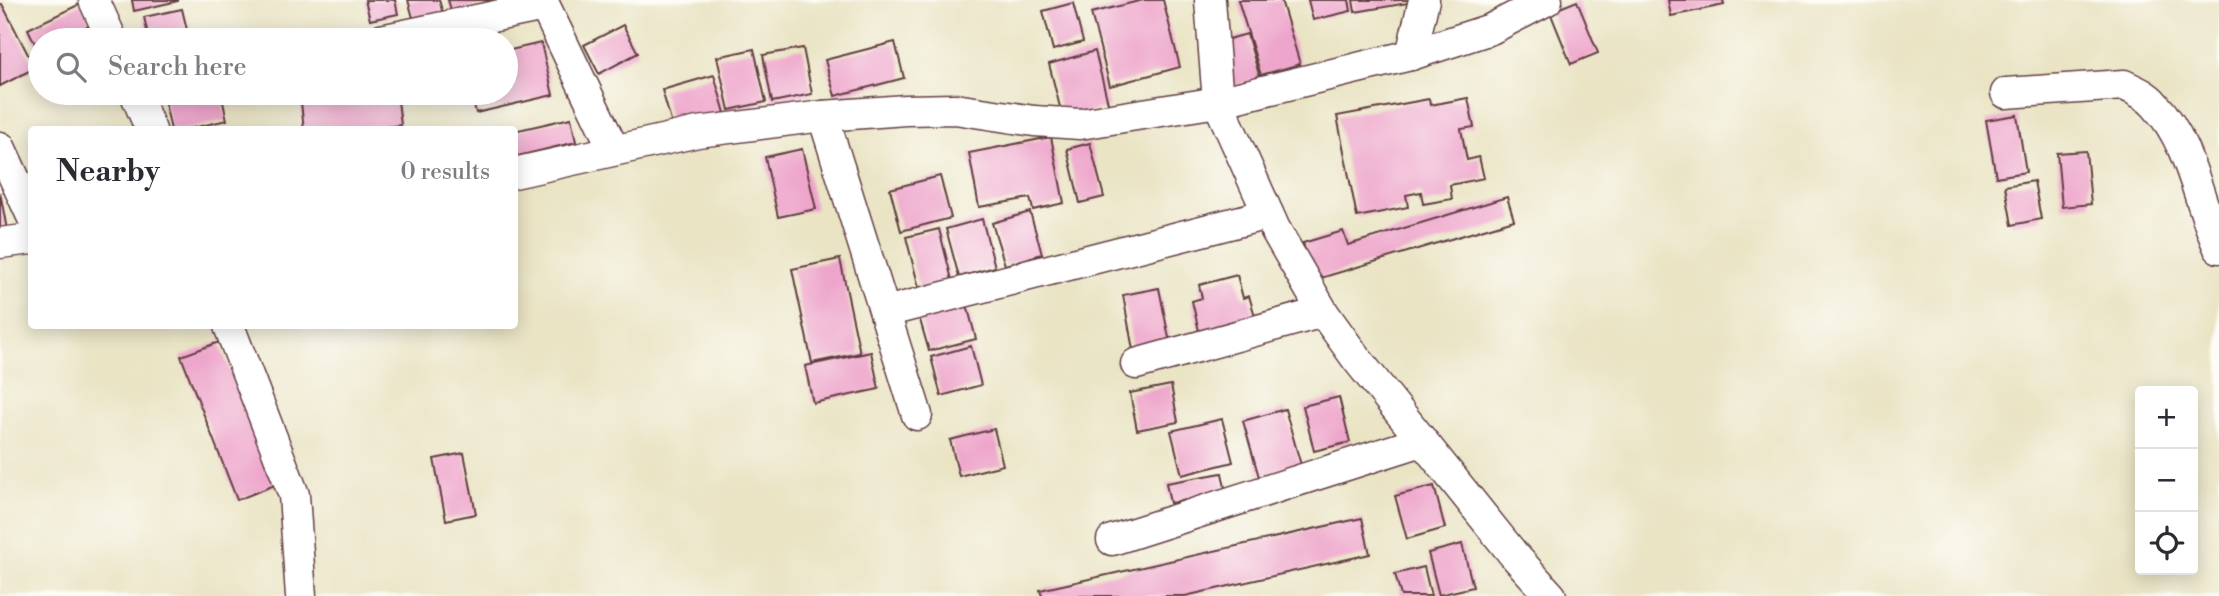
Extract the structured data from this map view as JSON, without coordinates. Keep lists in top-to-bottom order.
{
  "page": {
    "search": "Search here",
    "heading": ["Nearby", "0 results"],
    "map_buttons": ["+", "−"]
  }
}
